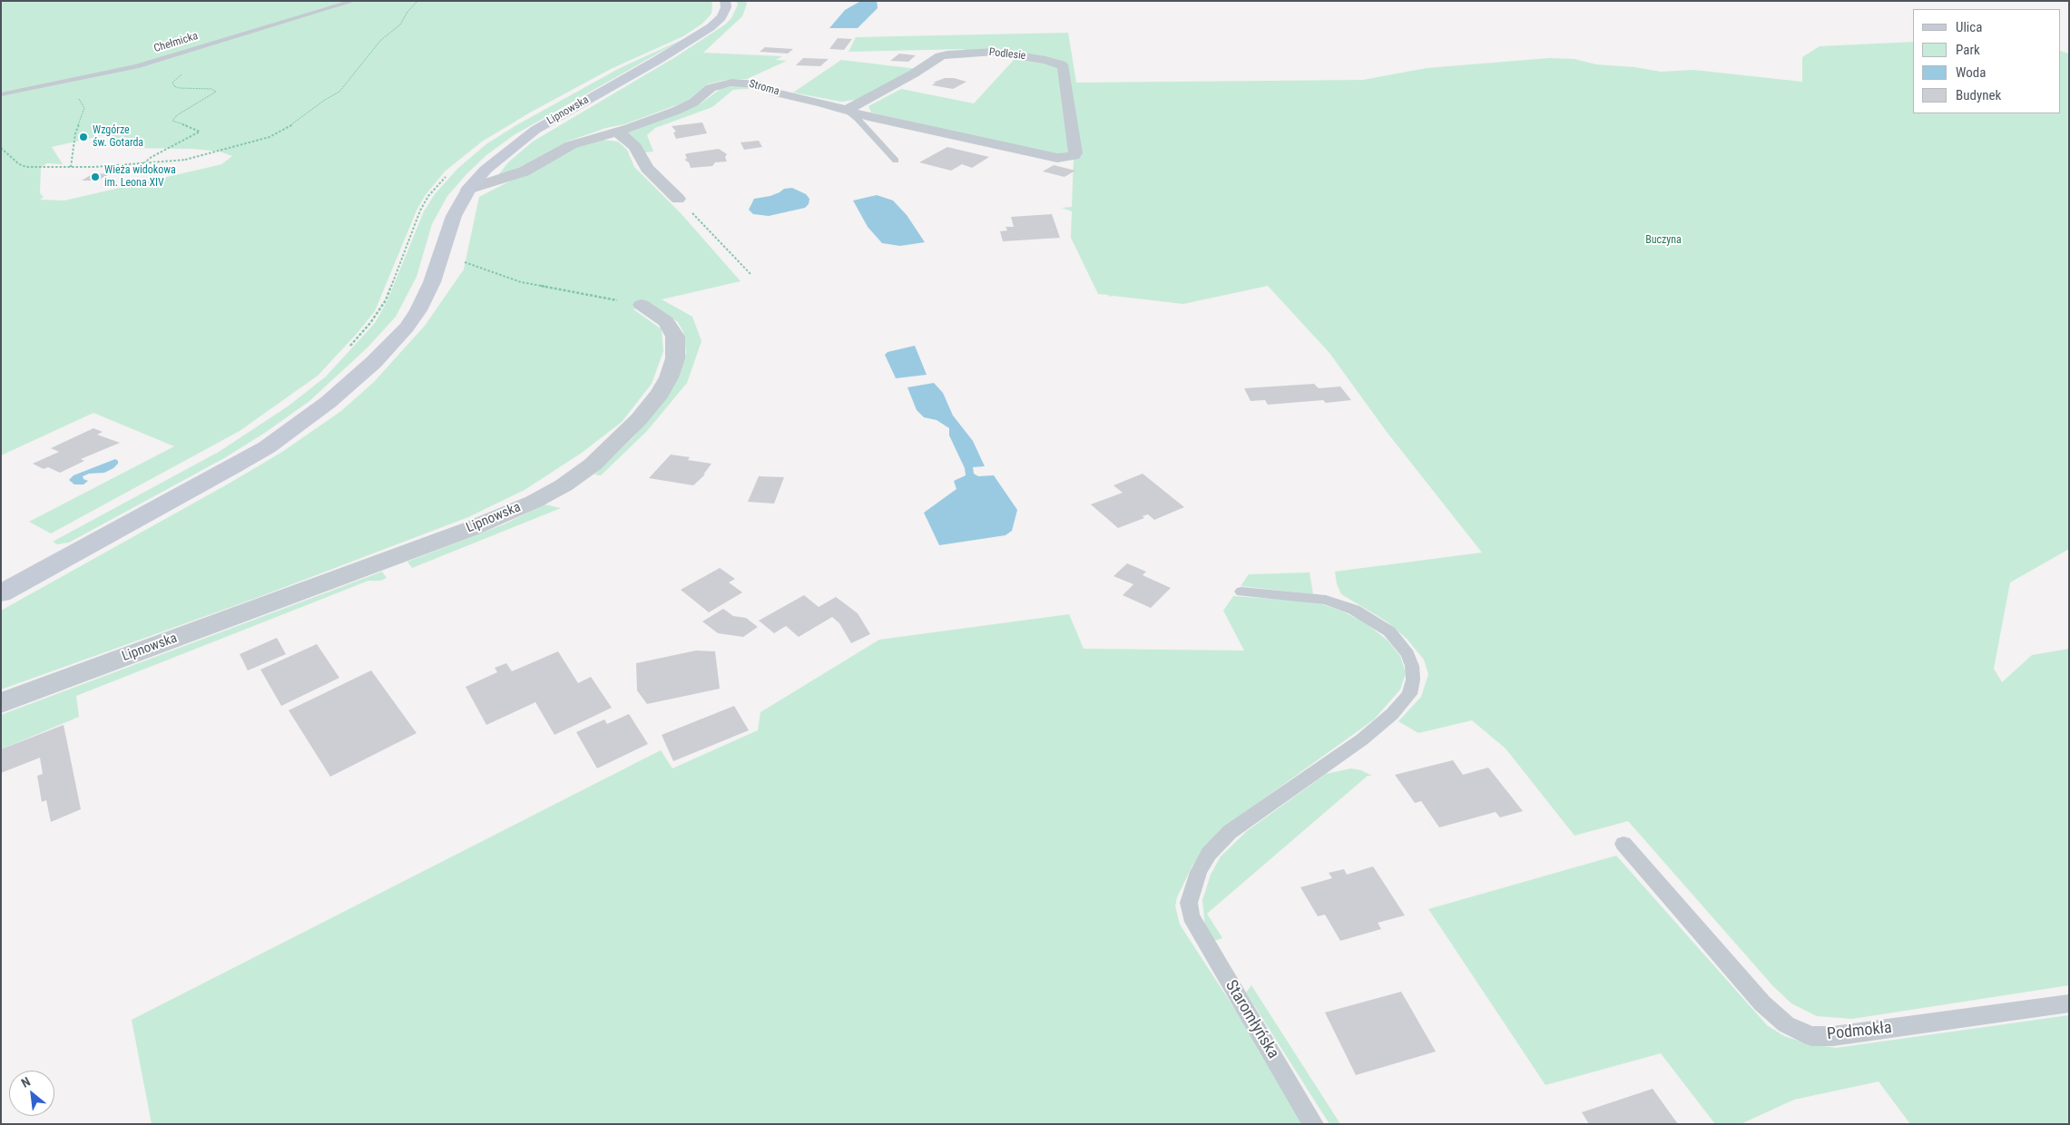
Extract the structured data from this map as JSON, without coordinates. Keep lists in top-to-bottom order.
{
  "streets": {
    "main road": ["Lipnowska"],
    "street": ["Podlesie", "Stroma"],
    "lane": ["Chełmicka", "Staromłyńska", "Podmokła"]
  },
  "crossings": [
    ["Podlesie", "Stroma"],
    ["Stroma", "Lipnowska"]
  ],
  "parks": ["Buczyna"],
  "places": ["Wzgórze św. Gotarda", "Wieża widokowa im. Leona XIV"],
  "legend": [
    "Ulica",
    "Park",
    "Woda",
    "Budynek"
  ],
  "north": "top left"
}
